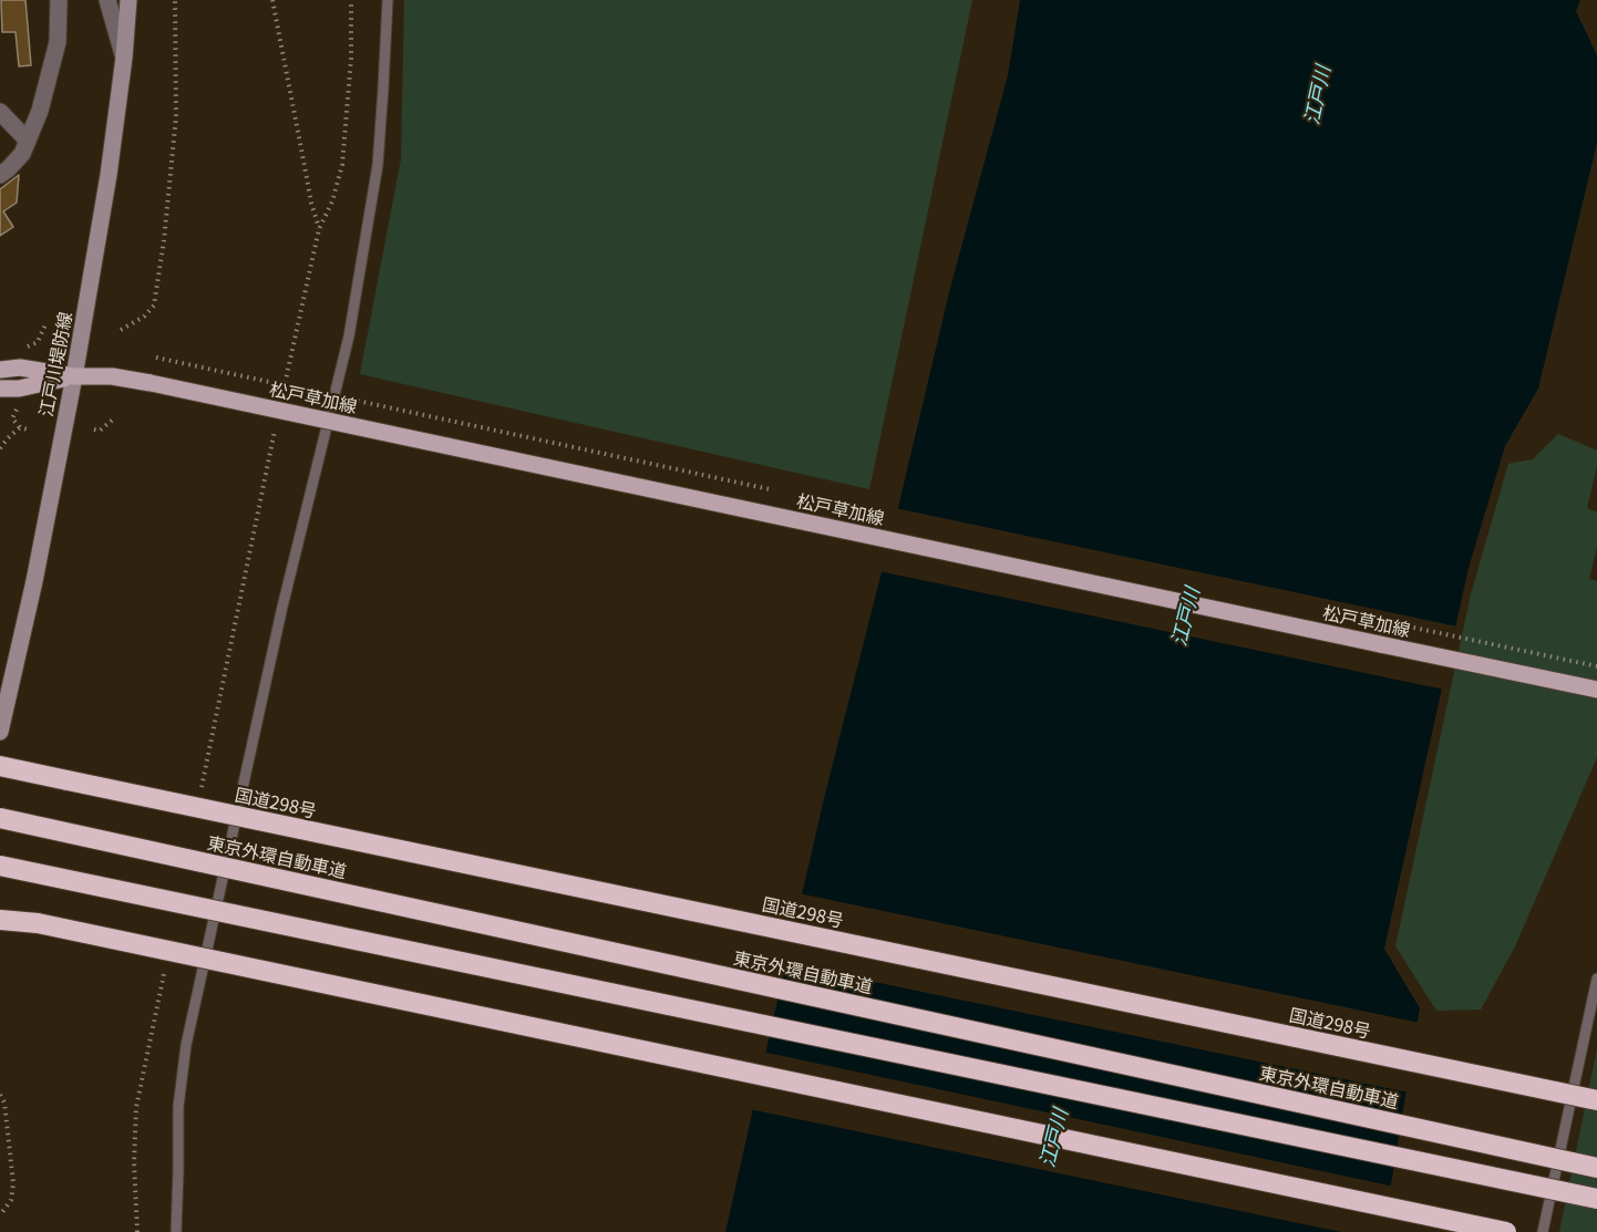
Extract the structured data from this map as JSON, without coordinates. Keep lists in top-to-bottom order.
{
  "streets": {
    "highway": ["国道298号", "東京外環自動車道"],
    "main road": ["江戸川堤防線", "松戸草加線"]
  },
  "crossings": [
    ["江戸川堤防線", "松戸草加線"]
  ],
  "water": ["江戸川"]
}
